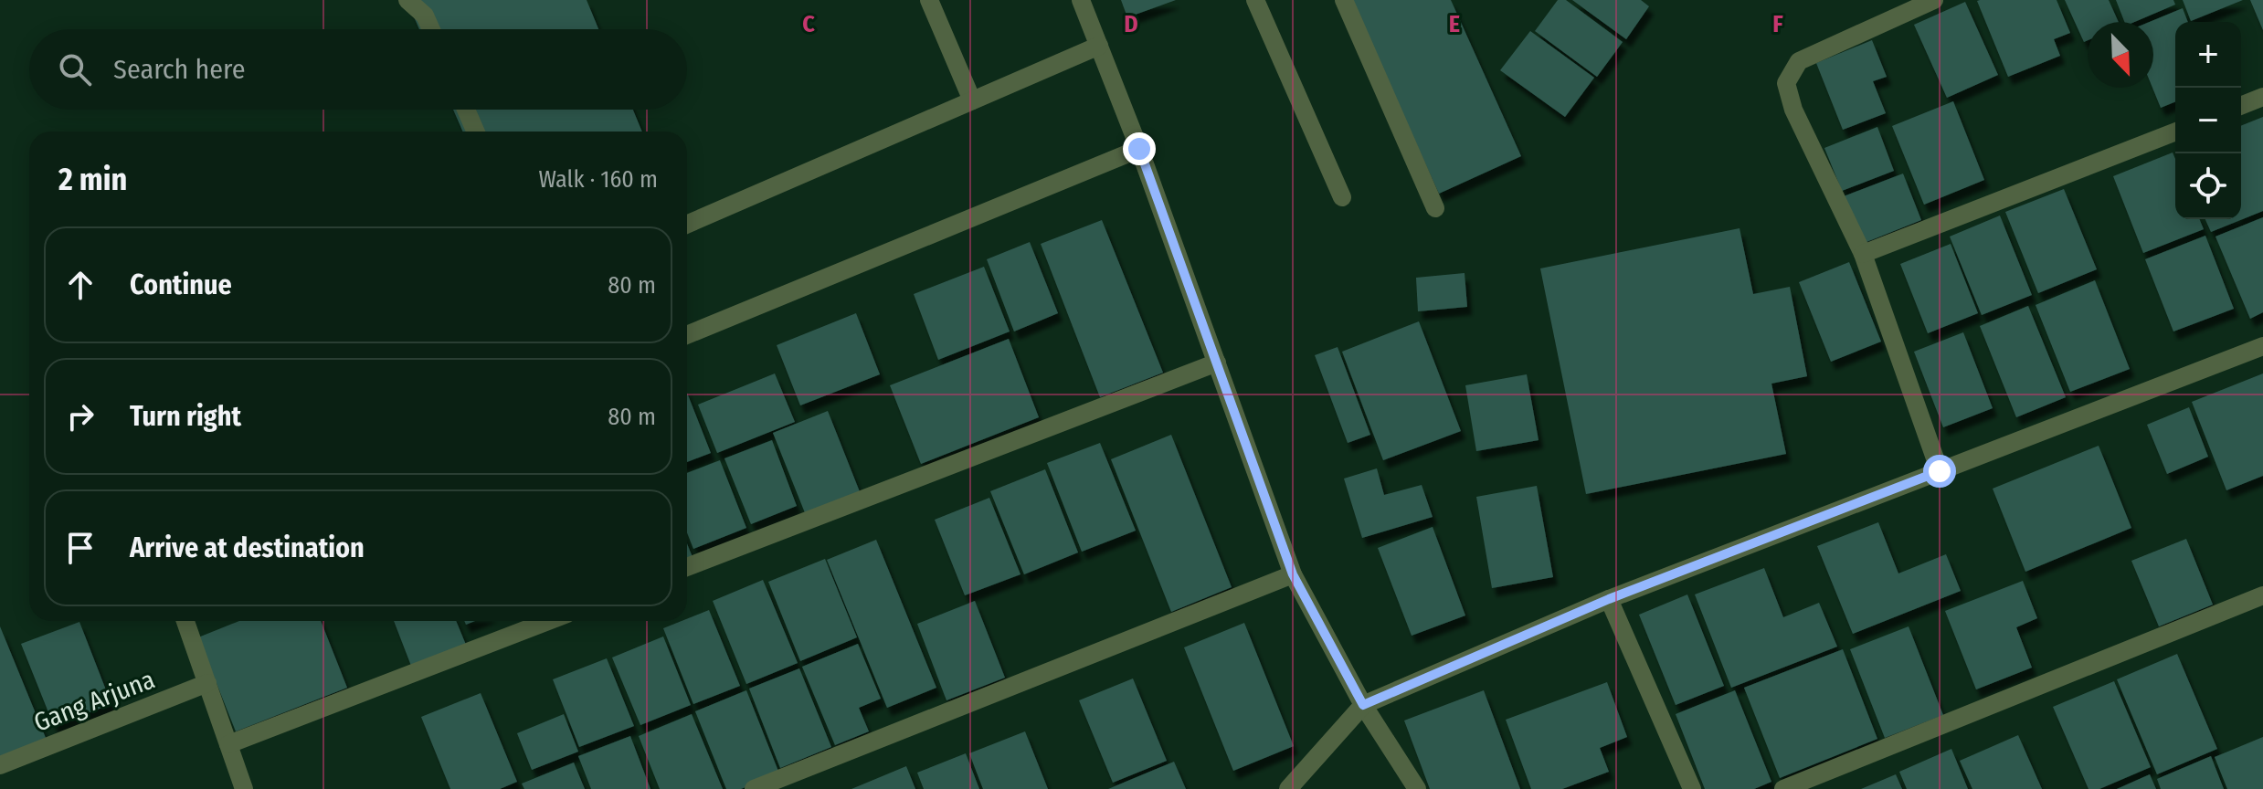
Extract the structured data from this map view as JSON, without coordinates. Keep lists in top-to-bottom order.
{
  "streets": {
    "street": ["Gang Arjuna"]
  },
  "north": "bottom right",
  "page": {
    "map_buttons": ["+", "−"],
    "search": "Search here",
    "heading": ["2 min", "Walk · 160 m"],
    "list": [
      ["Continue", "80 m"],
      ["Turn right", "80 m"],
      "Arrive at destination"
    ]
  },
  "grid": {
    "columns": [
      "C",
      "D",
      "E",
      "F"
    ]
  }
}
